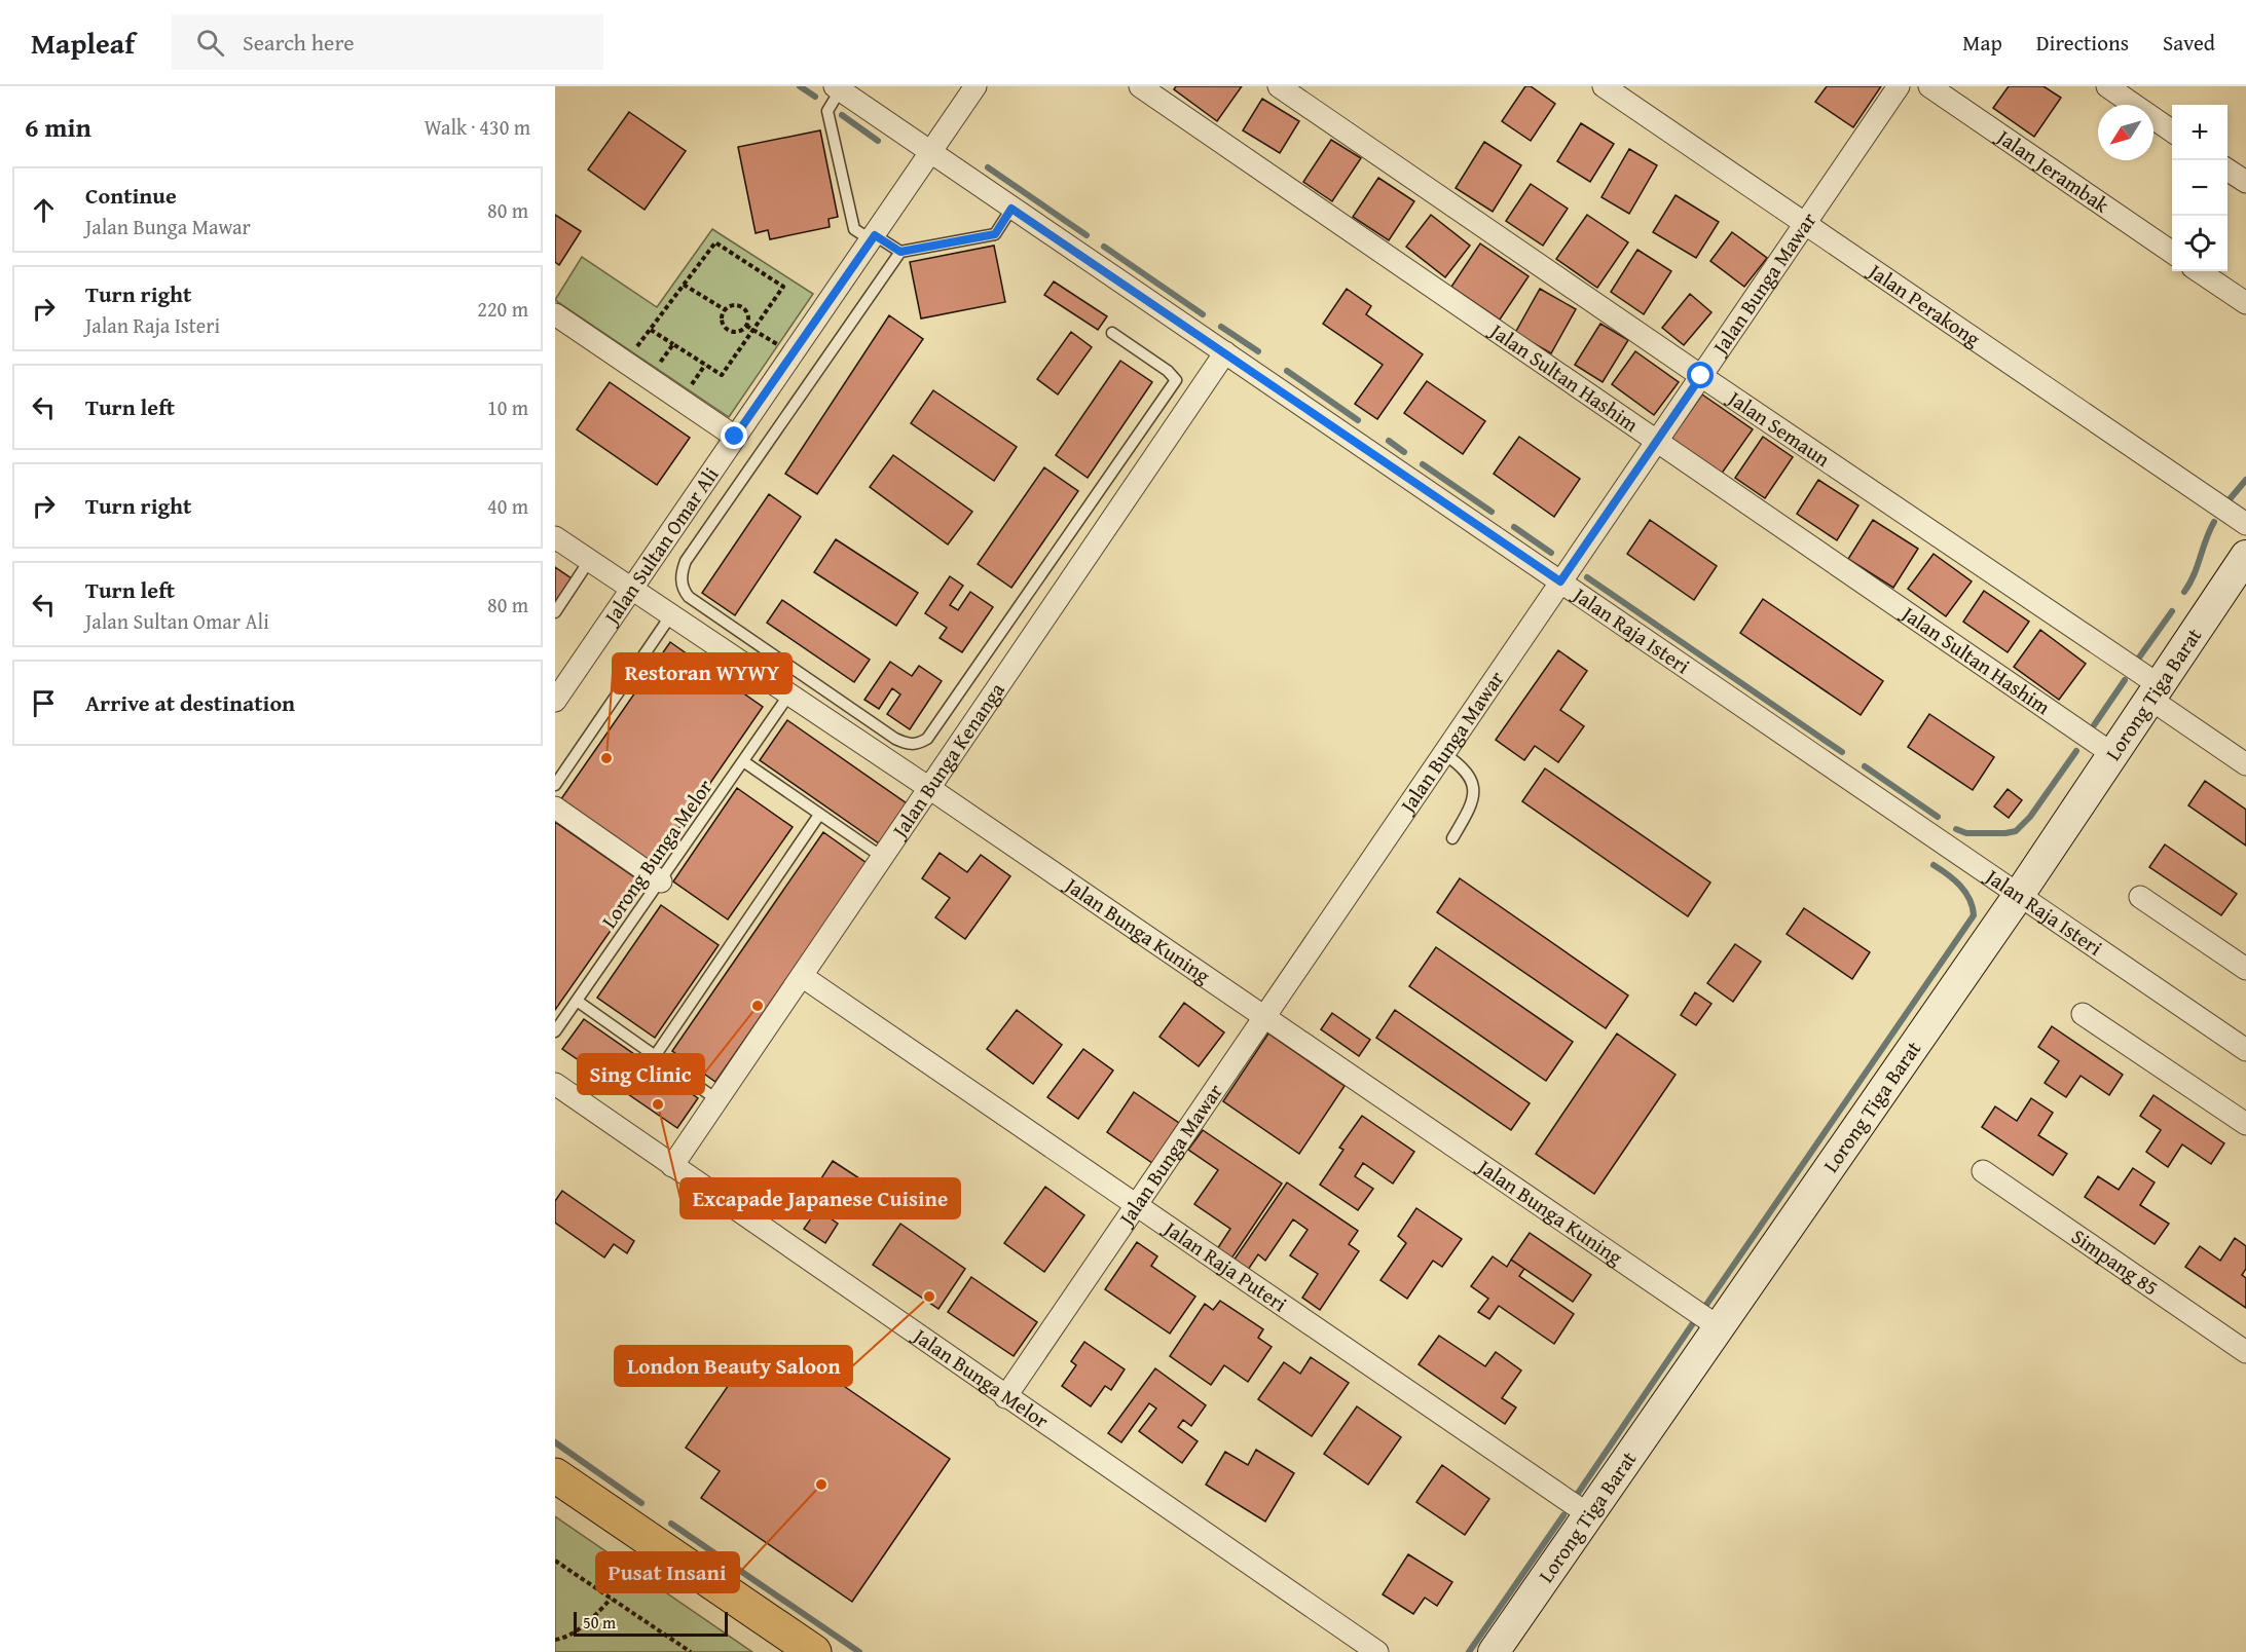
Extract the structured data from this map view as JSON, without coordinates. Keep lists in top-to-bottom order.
{
  "streets": {
    "main road": ["Lorong Tiga Barat"],
    "street": [
      "Jalan Jerambak",
      "Jalan Bunga Mawar",
      "Jalan Perakong",
      "Jalan Sultan Hashim",
      "Jalan Semaun",
      "Jalan Sultan Omar Ali",
      "Jalan Raja Isteri",
      "Jalan Bunga Kenanga",
      "Jalan Bunga Kuning",
      "Simpang 85",
      "Jalan Raja Puteri",
      "Jalan Bunga Melor"
    ],
    "lane": ["Lorong Bunga Melor"]
  },
  "crossings": [
    ["Jalan Bunga Mawar", "Jalan Perakong"],
    ["Jalan Bunga Mawar", "Jalan Sultan Hashim"],
    ["Jalan Bunga Mawar", "Jalan Semaun"],
    ["Jalan Bunga Mawar", "Jalan Raja Isteri"],
    ["Jalan Bunga Mawar", "Jalan Bunga Kuning"],
    ["Jalan Bunga Mawar", "Jalan Raja Puteri"],
    ["Jalan Bunga Mawar", "Jalan Bunga Melor"],
    ["Jalan Sultan Hashim", "Lorong Tiga Barat"],
    ["Jalan Semaun", "Lorong Tiga Barat"],
    ["Jalan Sultan Omar Ali", "Jalan Raja Isteri"],
    ["Jalan Sultan Omar Ali", "Jalan Bunga Kuning"],
    ["Jalan Raja Isteri", "Lorong Tiga Barat"],
    ["Jalan Raja Isteri", "Jalan Bunga Kenanga"],
    ["Lorong Tiga Barat", "Jalan Bunga Kuning"],
    ["Lorong Tiga Barat", "Jalan Raja Puteri"],
    ["Jalan Bunga Kenanga", "Jalan Bunga Kuning"],
    ["Jalan Bunga Kenanga", "Jalan Raja Puteri"],
    ["Jalan Bunga Kenanga", "Jalan Bunga Melor"],
    ["Lorong Bunga Melor", "Jalan Bunga Kuning"]
  ],
  "places": [
    "Restoran WYWY",
    "Sing Clinic",
    "Excapade Japanese Cuisine",
    "London Beauty Saloon",
    "Pusat Insani"
  ],
  "scale_bar": "50 m",
  "north": "bottom left",
  "page": {
    "header": "Mapleaf",
    "search": "Search here",
    "nav": ["Map", "Directions", "Saved"],
    "heading": ["6 min", "Walk · 430 m"],
    "map_buttons": ["+", "−"],
    "list": [
      ["Continue", "Jalan Bunga Mawar", "80 m"],
      ["Turn right", "Jalan Raja Isteri", "220 m"],
      ["Turn left", "10 m"],
      ["Turn right", "40 m"],
      ["Turn left", "Jalan Sultan Omar Ali", "80 m"],
      "Arrive at destination"
    ],
    "scale": "50 m"
  }
}
